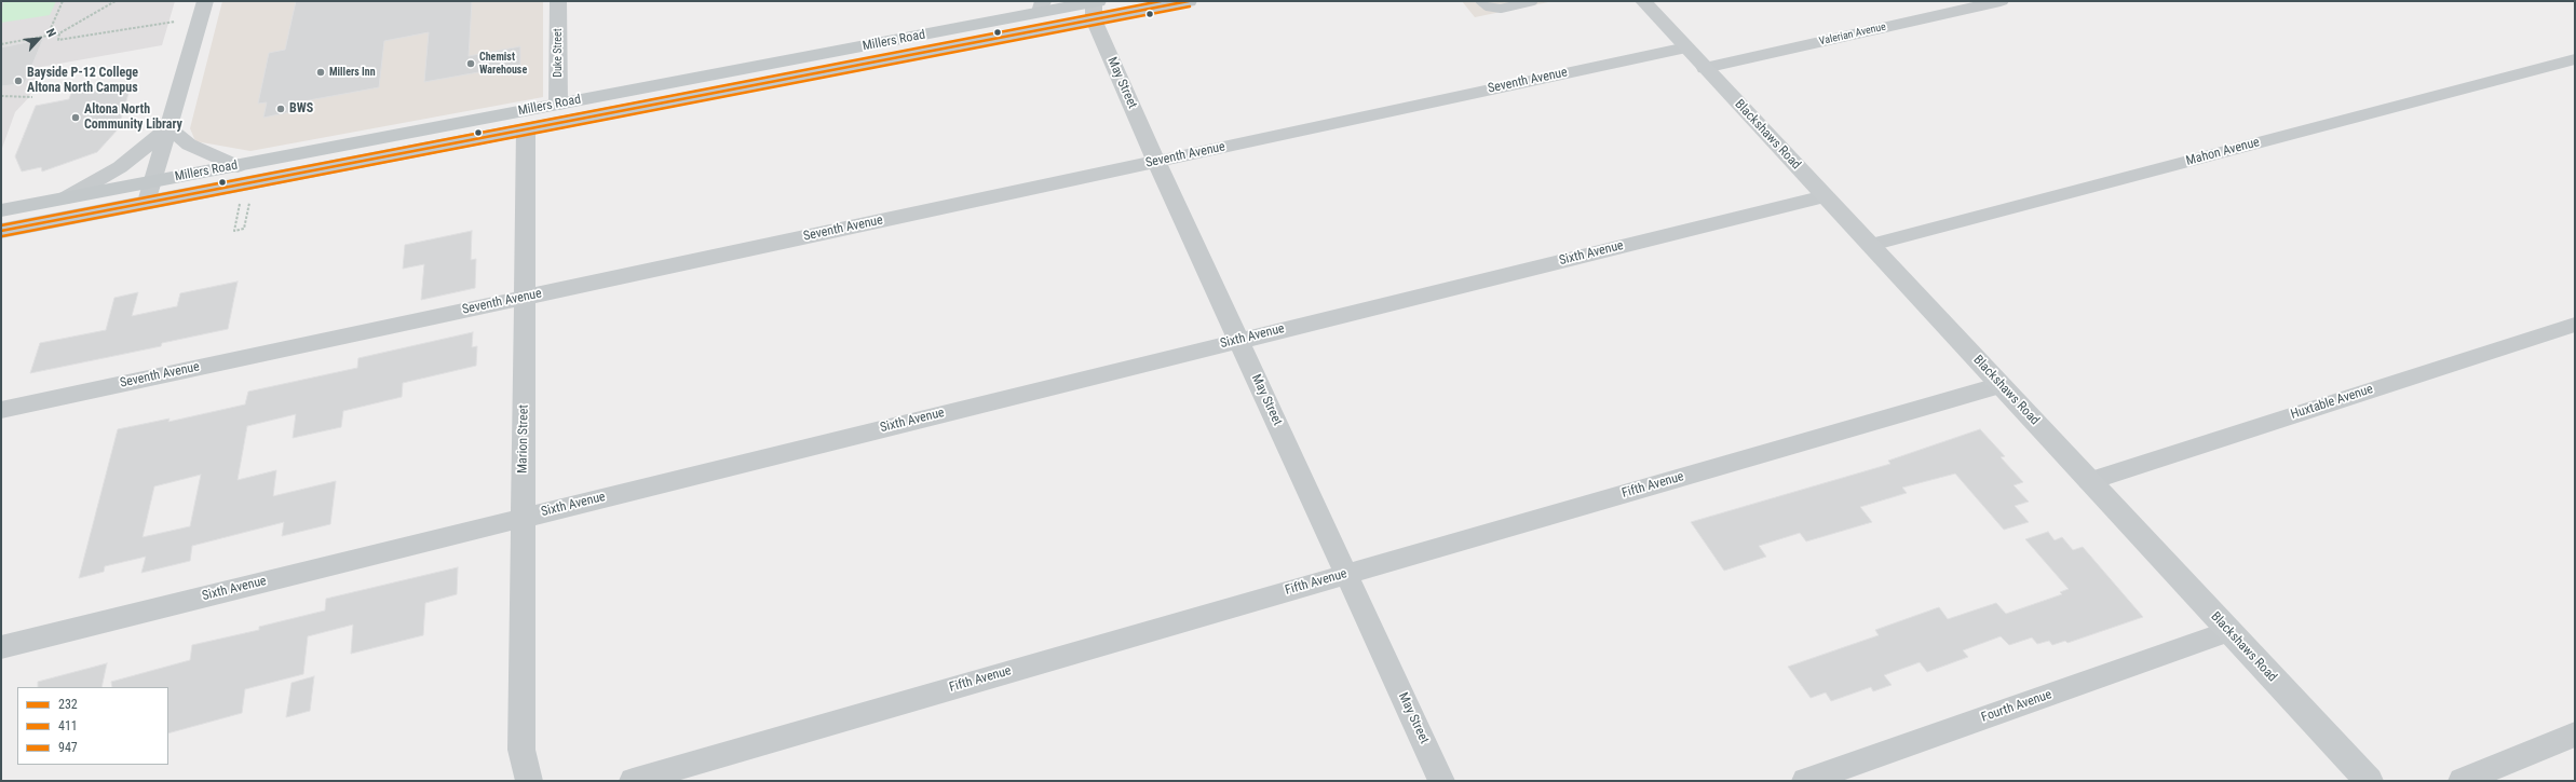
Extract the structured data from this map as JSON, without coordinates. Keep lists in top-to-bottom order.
{
  "streets": {
    "main road": ["Millers Road", "Blackshaws Road"],
    "street": [
      "Valerian Avenue",
      "Duke Street",
      "Seventh Avenue",
      "May Street",
      "Mahon Avenue",
      "Sixth Avenue",
      "Huxtable Avenue",
      "Marion Street",
      "Fifth Avenue",
      "Fourth Avenue"
    ]
  },
  "crossings": [
    ["Valerian Avenue", "Blackshaws Road"],
    ["Millers Road", "Duke Street"],
    ["Millers Road", "May Street"],
    ["Millers Road", "Marion Street"],
    ["Seventh Avenue", "May Street"],
    ["Seventh Avenue", "Blackshaws Road"],
    ["Seventh Avenue", "Marion Street"],
    ["May Street", "Sixth Avenue"],
    ["May Street", "Fifth Avenue"],
    ["Blackshaws Road", "Mahon Avenue"],
    ["Blackshaws Road", "Sixth Avenue"],
    ["Blackshaws Road", "Huxtable Avenue"],
    ["Blackshaws Road", "Fifth Avenue"],
    ["Blackshaws Road", "Fourth Avenue"],
    ["Sixth Avenue", "Marion Street"]
  ],
  "places": [
    "Chemist Warehouse",
    "Millers Inn",
    "Bayside P-12 College Altona North Campus",
    "BWS",
    "Altona North Community Library"
  ],
  "lines": ["transit line 232", "transit line 947", "transit line 411"],
  "legend": ["232", "411", "947"],
  "north": "top right"
}
